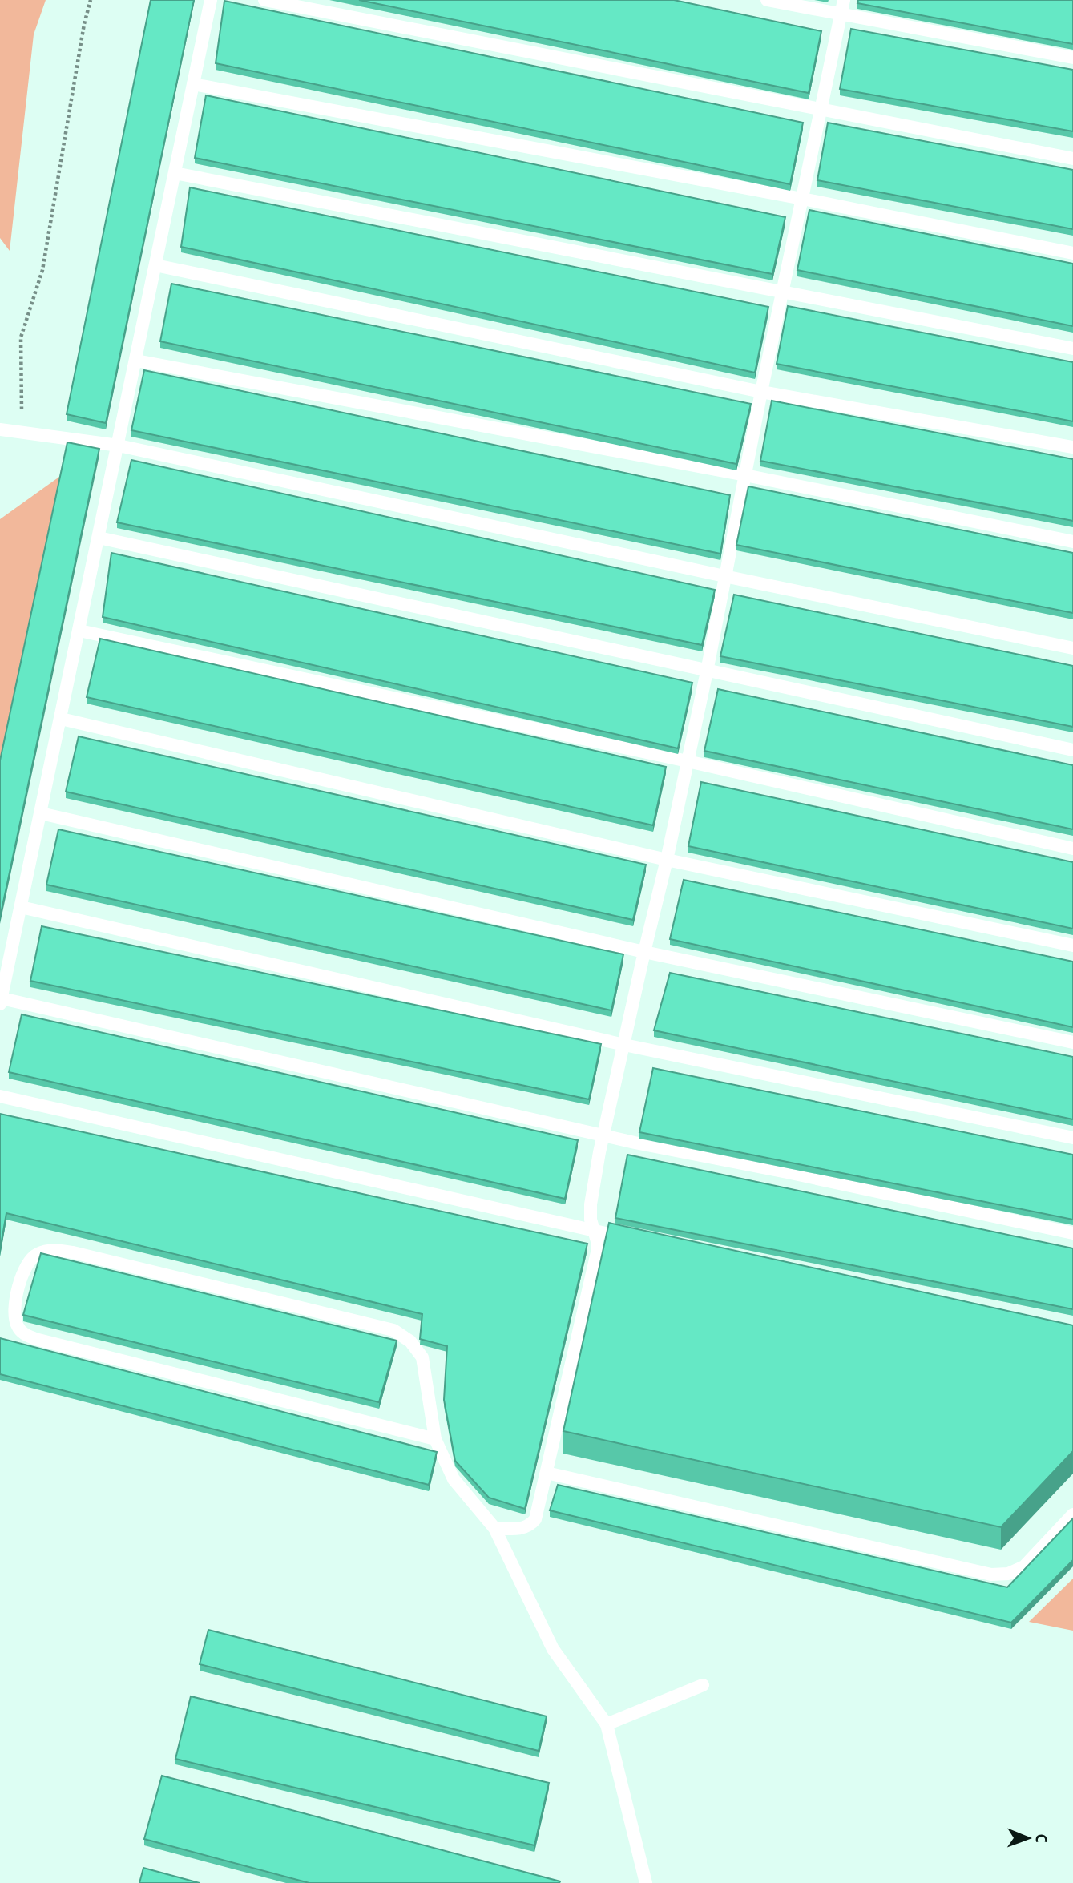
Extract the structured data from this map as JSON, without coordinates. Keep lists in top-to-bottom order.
{
  "north": "right"
}
